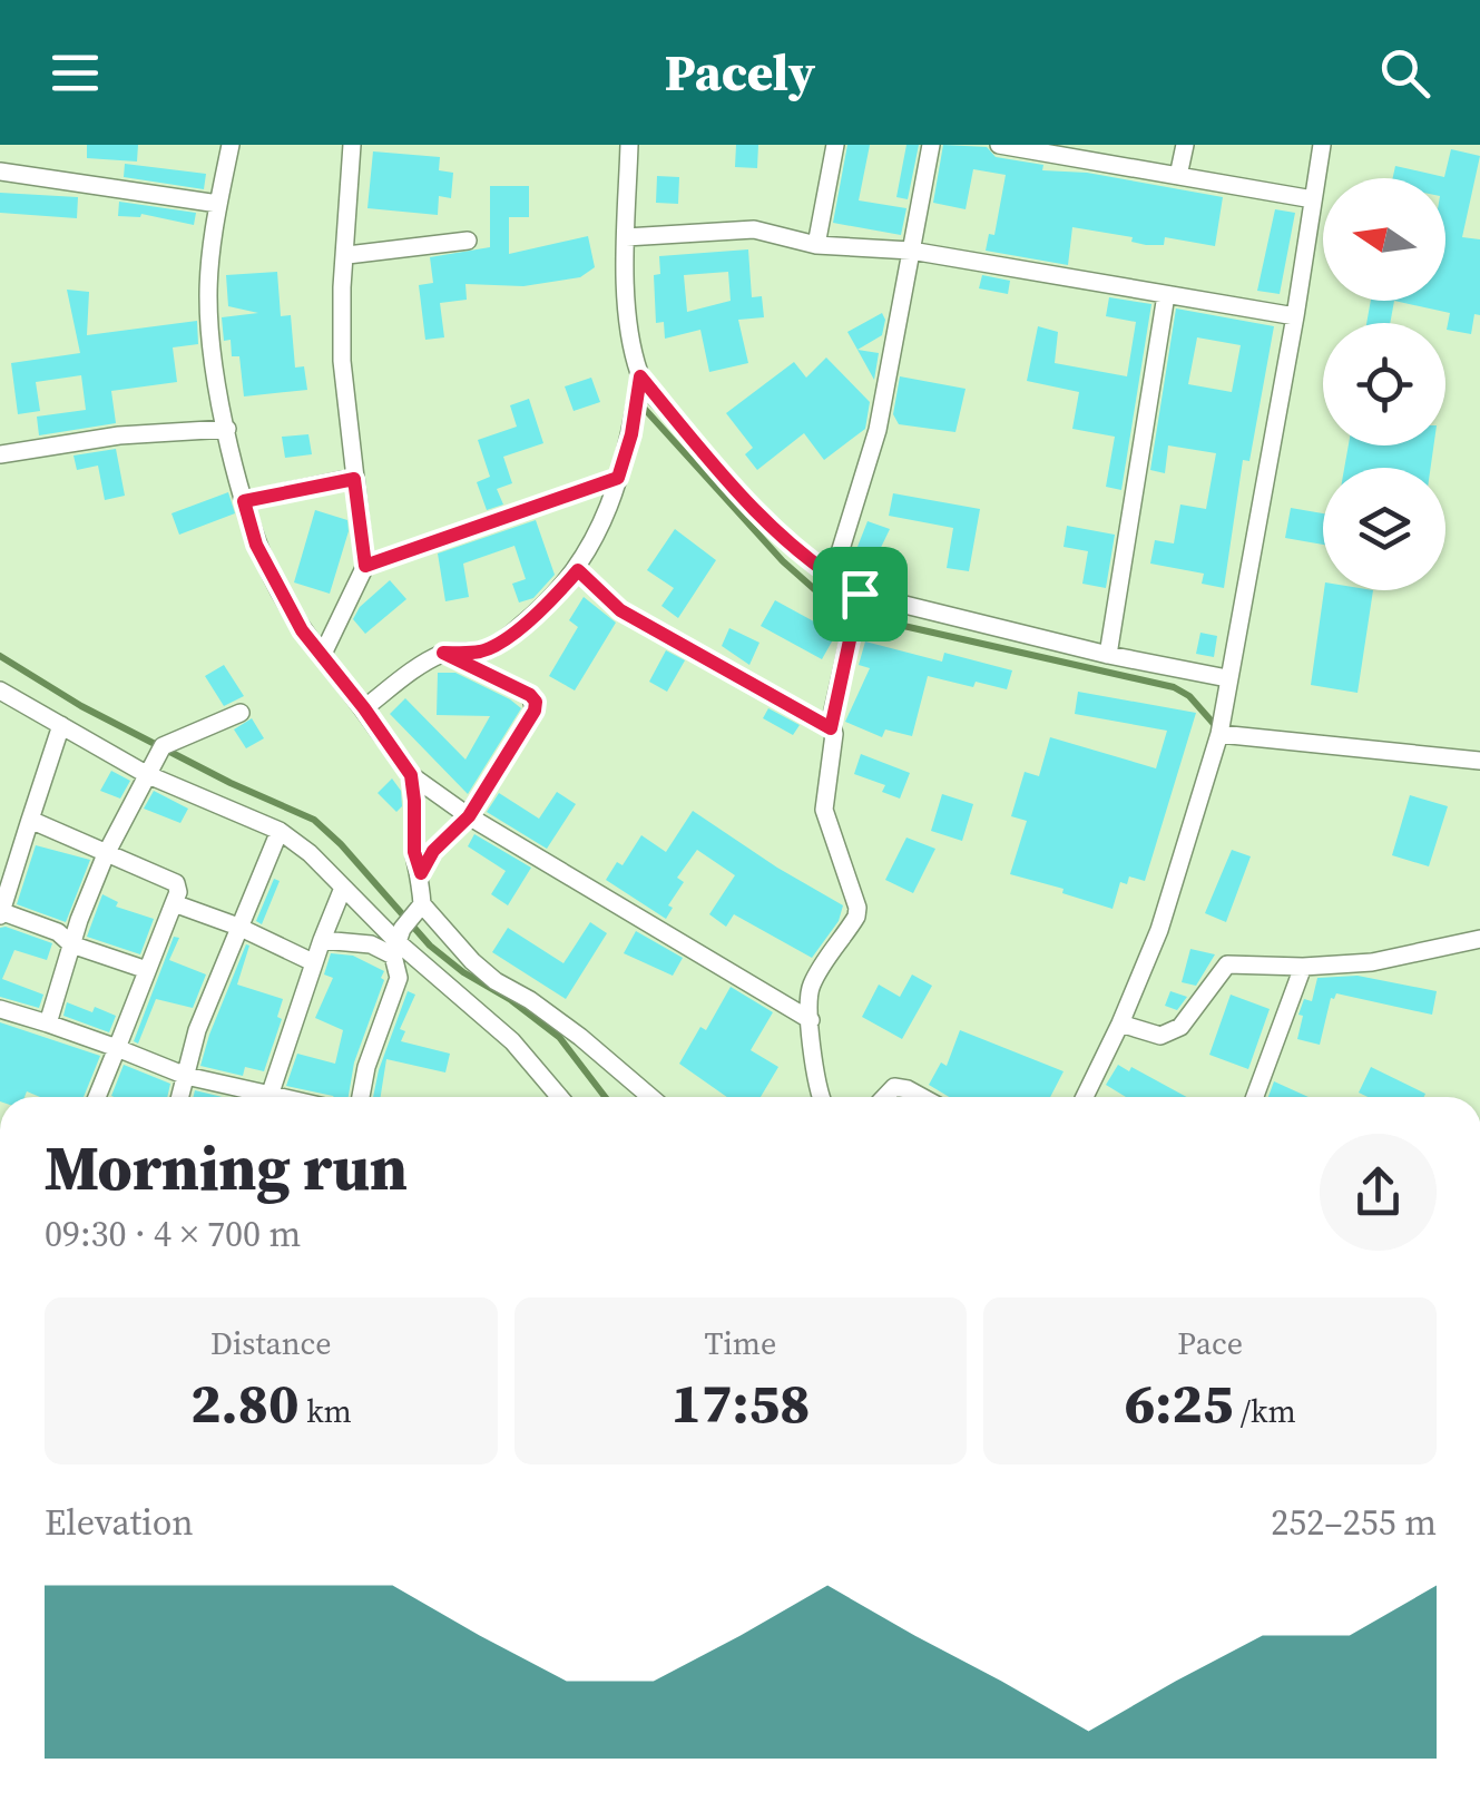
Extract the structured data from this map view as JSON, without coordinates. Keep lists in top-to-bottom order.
{
  "north": "left",
  "page": {
    "header": "Pacely",
    "heading": ["Morning run", "09:30 · 4 × 700 m"],
    "stats": [
      ["Distance", "2.80 km"],
      ["Time", "17:58"],
      ["Pace", "6:25 /km"]
    ],
    "chart": ["Elevation", "252–255 m"]
  }
}
